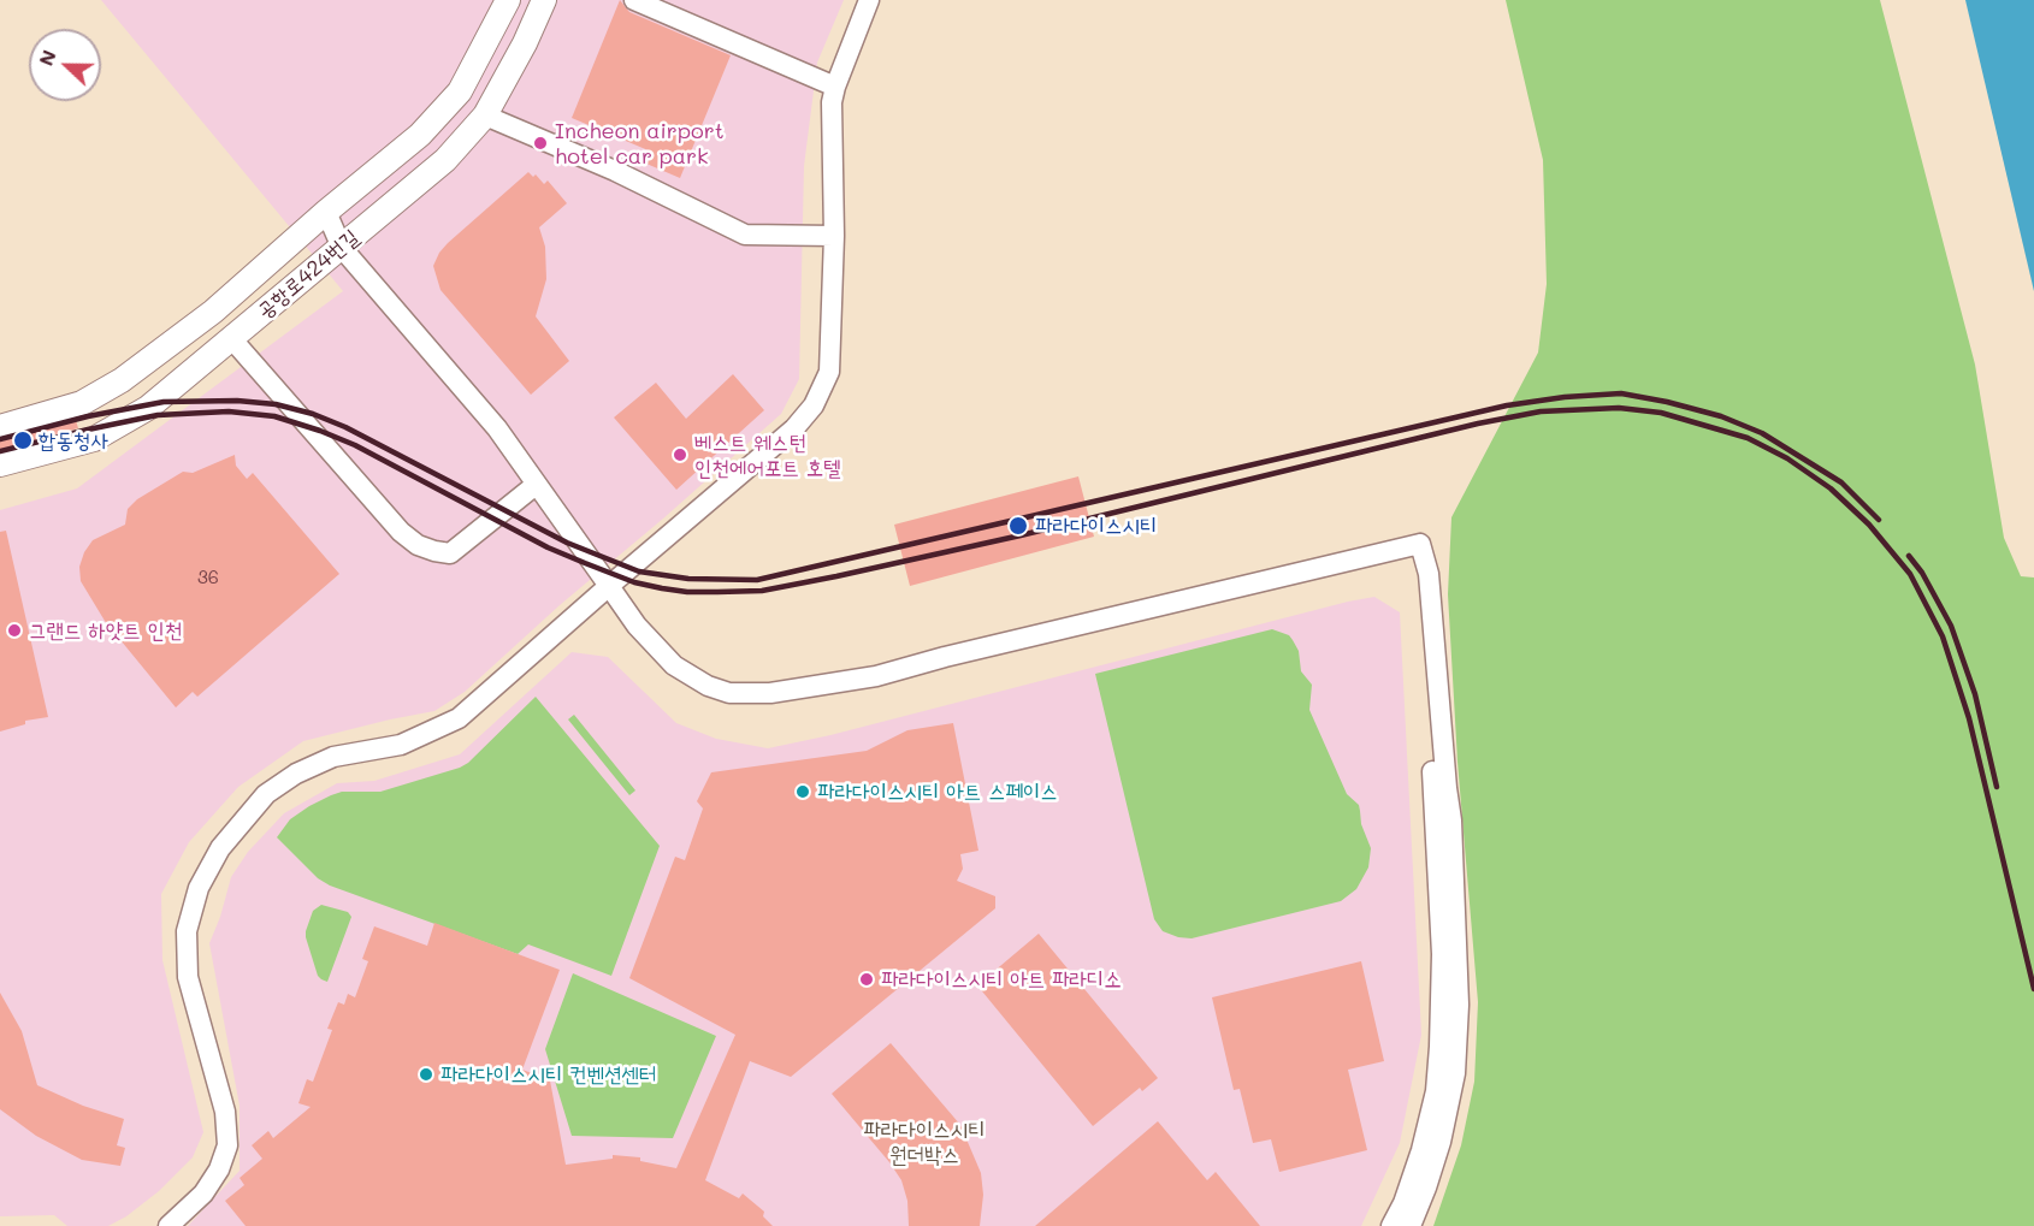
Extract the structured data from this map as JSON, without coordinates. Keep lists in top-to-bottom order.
{
  "streets": {
    "street": ["공항로424번길"]
  },
  "parks": ["파라다이스시티 원더박스"],
  "places": [
    "Incheon airport hotel car park",
    "합동청사",
    "베스트 웨스턴 인천에어포트 호텔",
    "파라다이스시티",
    "그랜드 하얏트 인천",
    "파라다이스시티 아트 스페이스",
    "파라다이스시티 아트 파라디소",
    "파라다이스시티 컨벤션센터"
  ],
  "house_numbers": ["36"],
  "north": "left"
}
